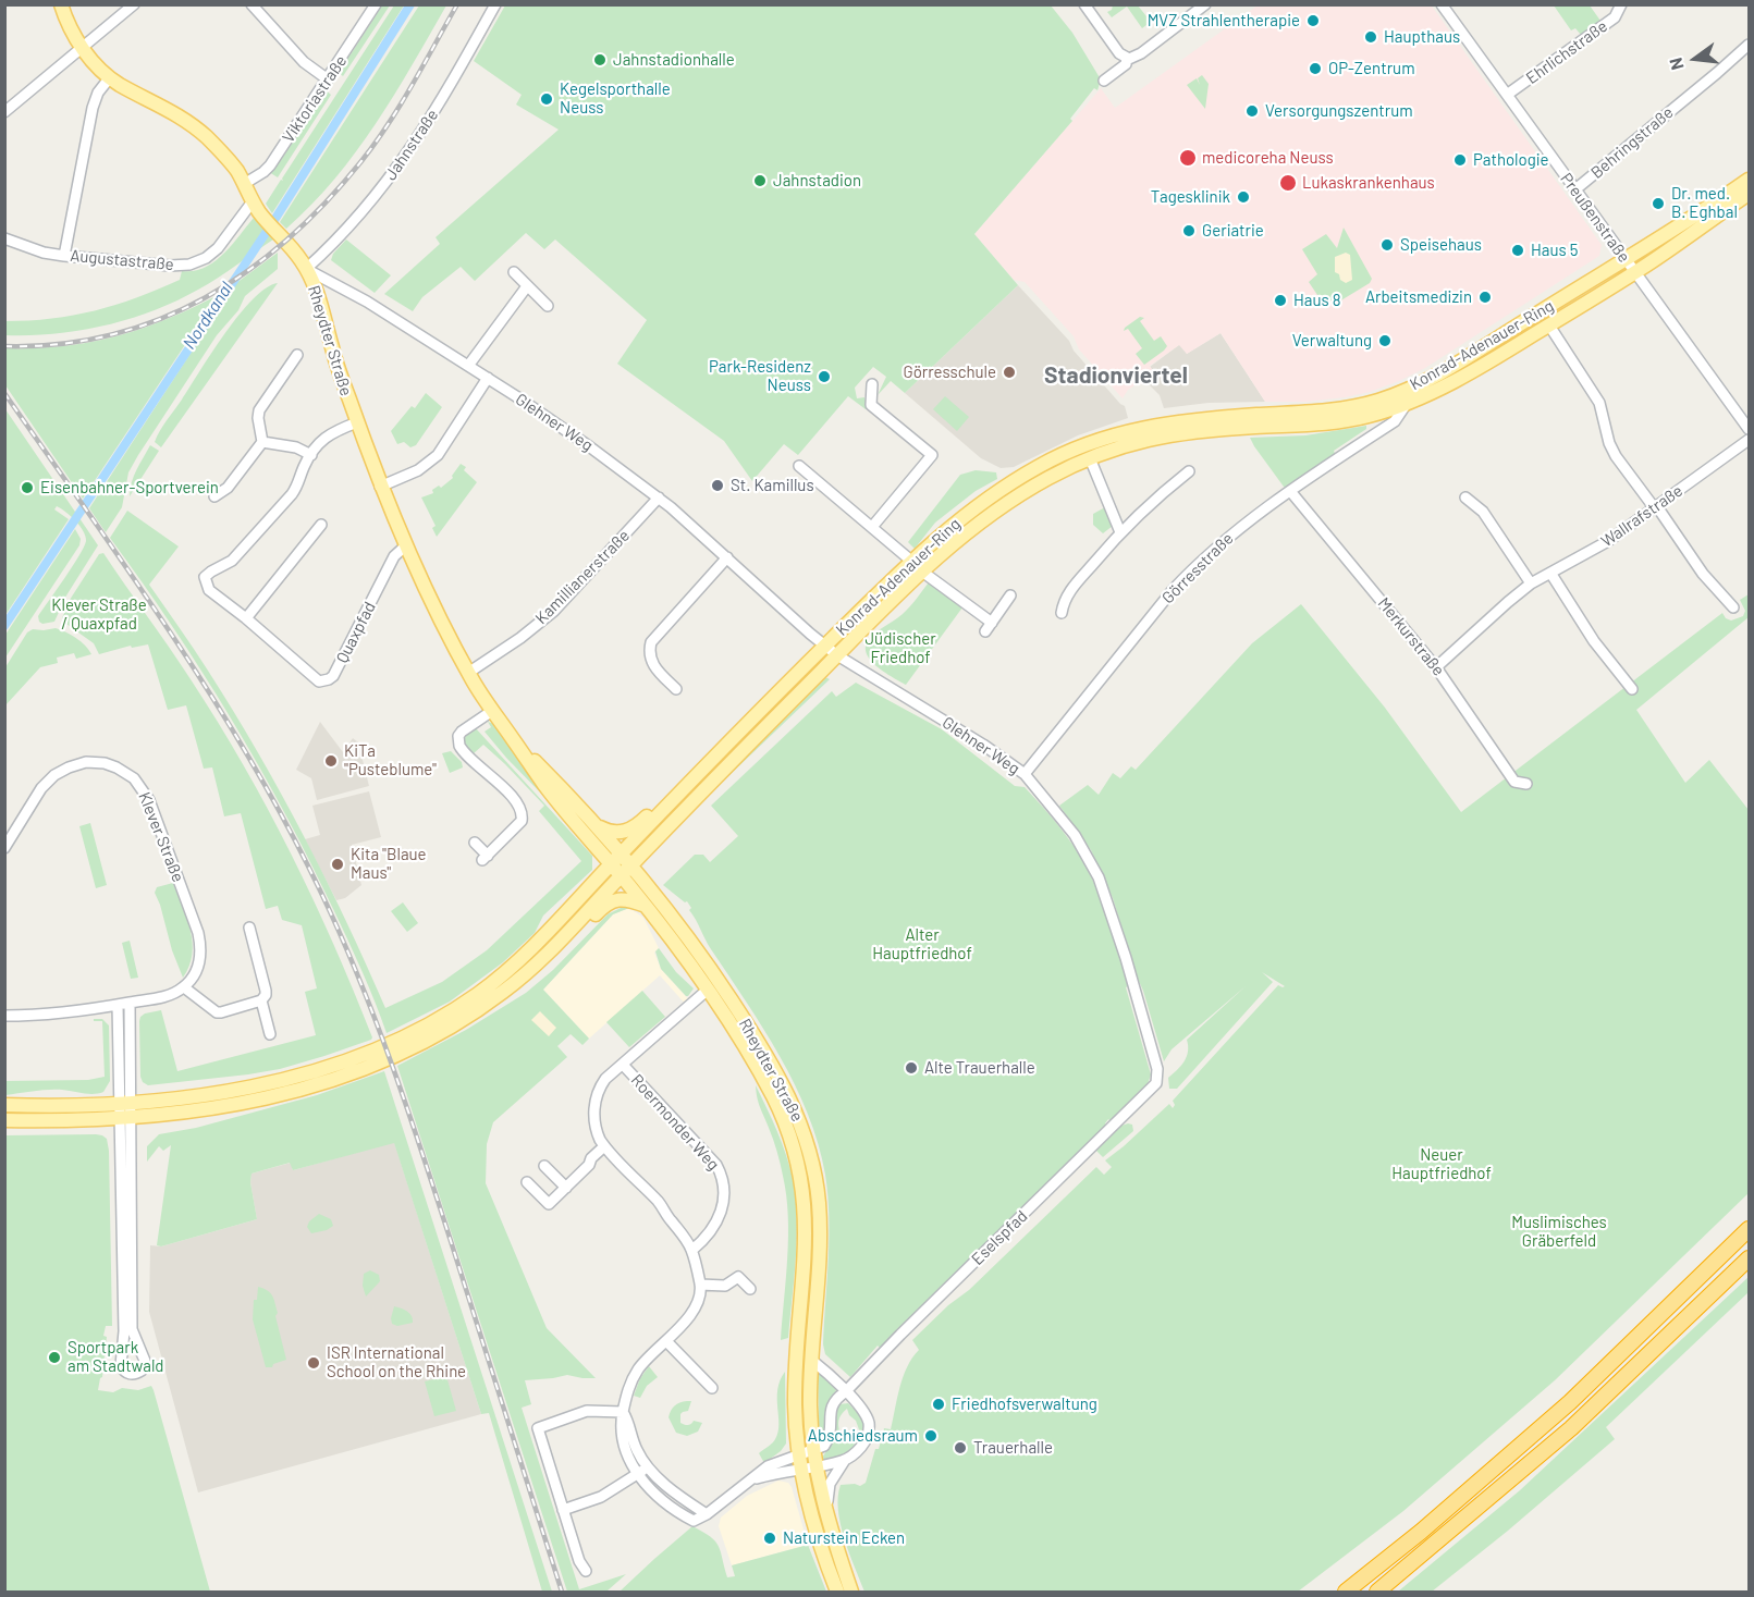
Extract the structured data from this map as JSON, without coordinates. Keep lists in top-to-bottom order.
{
  "streets": {
    "main road": ["Rheydter Straße", "Konrad-Adenauer-Ring"],
    "street": [
      "Ehrlichstraße",
      "Viktoriastraße",
      "Behringstraße",
      "Jahnstraße",
      "Preußenstraße",
      "Augustastraße",
      "Glehner Weg",
      "Wallrafstraße",
      "Görresstraße",
      "Kamillianerstraße",
      "Quaxpfad",
      "Merkurstraße",
      "Klever Straße",
      "Roermonder Weg",
      "Eselspfad"
    ]
  },
  "crossings": [
    ["Ehrlichstraße", "Preußenstraße"],
    ["Viktoriastraße", "Rheydter Straße"],
    ["Behringstraße", "Preußenstraße"],
    ["Jahnstraße", "Rheydter Straße"],
    ["Jahnstraße", "Glehner Weg"],
    ["Preußenstraße", "Konrad-Adenauer-Ring"],
    ["Augustastraße", "Rheydter Straße"],
    ["Rheydter Straße", "Konrad-Adenauer-Ring"],
    ["Rheydter Straße", "Glehner Weg"],
    ["Rheydter Straße", "Kamillianerstraße"],
    ["Rheydter Straße", "Quaxpfad"],
    ["Rheydter Straße", "Eselspfad"],
    ["Konrad-Adenauer-Ring", "Glehner Weg"],
    ["Konrad-Adenauer-Ring", "Görresstraße"],
    ["Glehner Weg", "Görresstraße"],
    ["Glehner Weg", "Kamillianerstraße"],
    ["Glehner Weg", "Eselspfad"],
    ["Wallrafstraße", "Merkurstraße"],
    ["Görresstraße", "Merkurstraße"]
  ],
  "districts": ["Stadionviertel"],
  "water": ["Nordkanal"],
  "parks": [
    "Klever Straße / Quaxpfad",
    "Jüdischer Friedhof",
    "Alter Hauptfriedhof",
    "Neuer Hauptfriedhof",
    "Muslimisches Gräberfeld"
  ],
  "places": [
    "MVZ Strahlentherapie",
    "Haupthaus",
    "Jahnstadionhalle",
    "OP-Zentrum",
    "Kegelsporthalle Neuss",
    "Versorgungszentrum",
    "medicoreha Neuss",
    "Pathologie",
    "Jahnstadion",
    "Lukaskrankenhaus",
    "Tagesklinik",
    "Dr. med. B. Eghbal",
    "Geriatrie",
    "Speisehaus",
    "Haus 5",
    "Arbeitsmedizin",
    "Haus 8",
    "Verwaltung",
    "Görresschule",
    "Park-Residenz Neuss",
    "St. Kamillus",
    "Eisenbahner-Sportverein",
    "KiTa \"Pusteblume\"",
    "Kita \"Blaue Maus\"",
    "Alte Trauerhalle",
    "Sportpark am Stadtwald",
    "ISR International School on the Rhine",
    "Friedhofsverwaltung",
    "Abschiedsraum",
    "Trauerhalle",
    "Naturstein Ecken"
  ],
  "north": "left"
}
